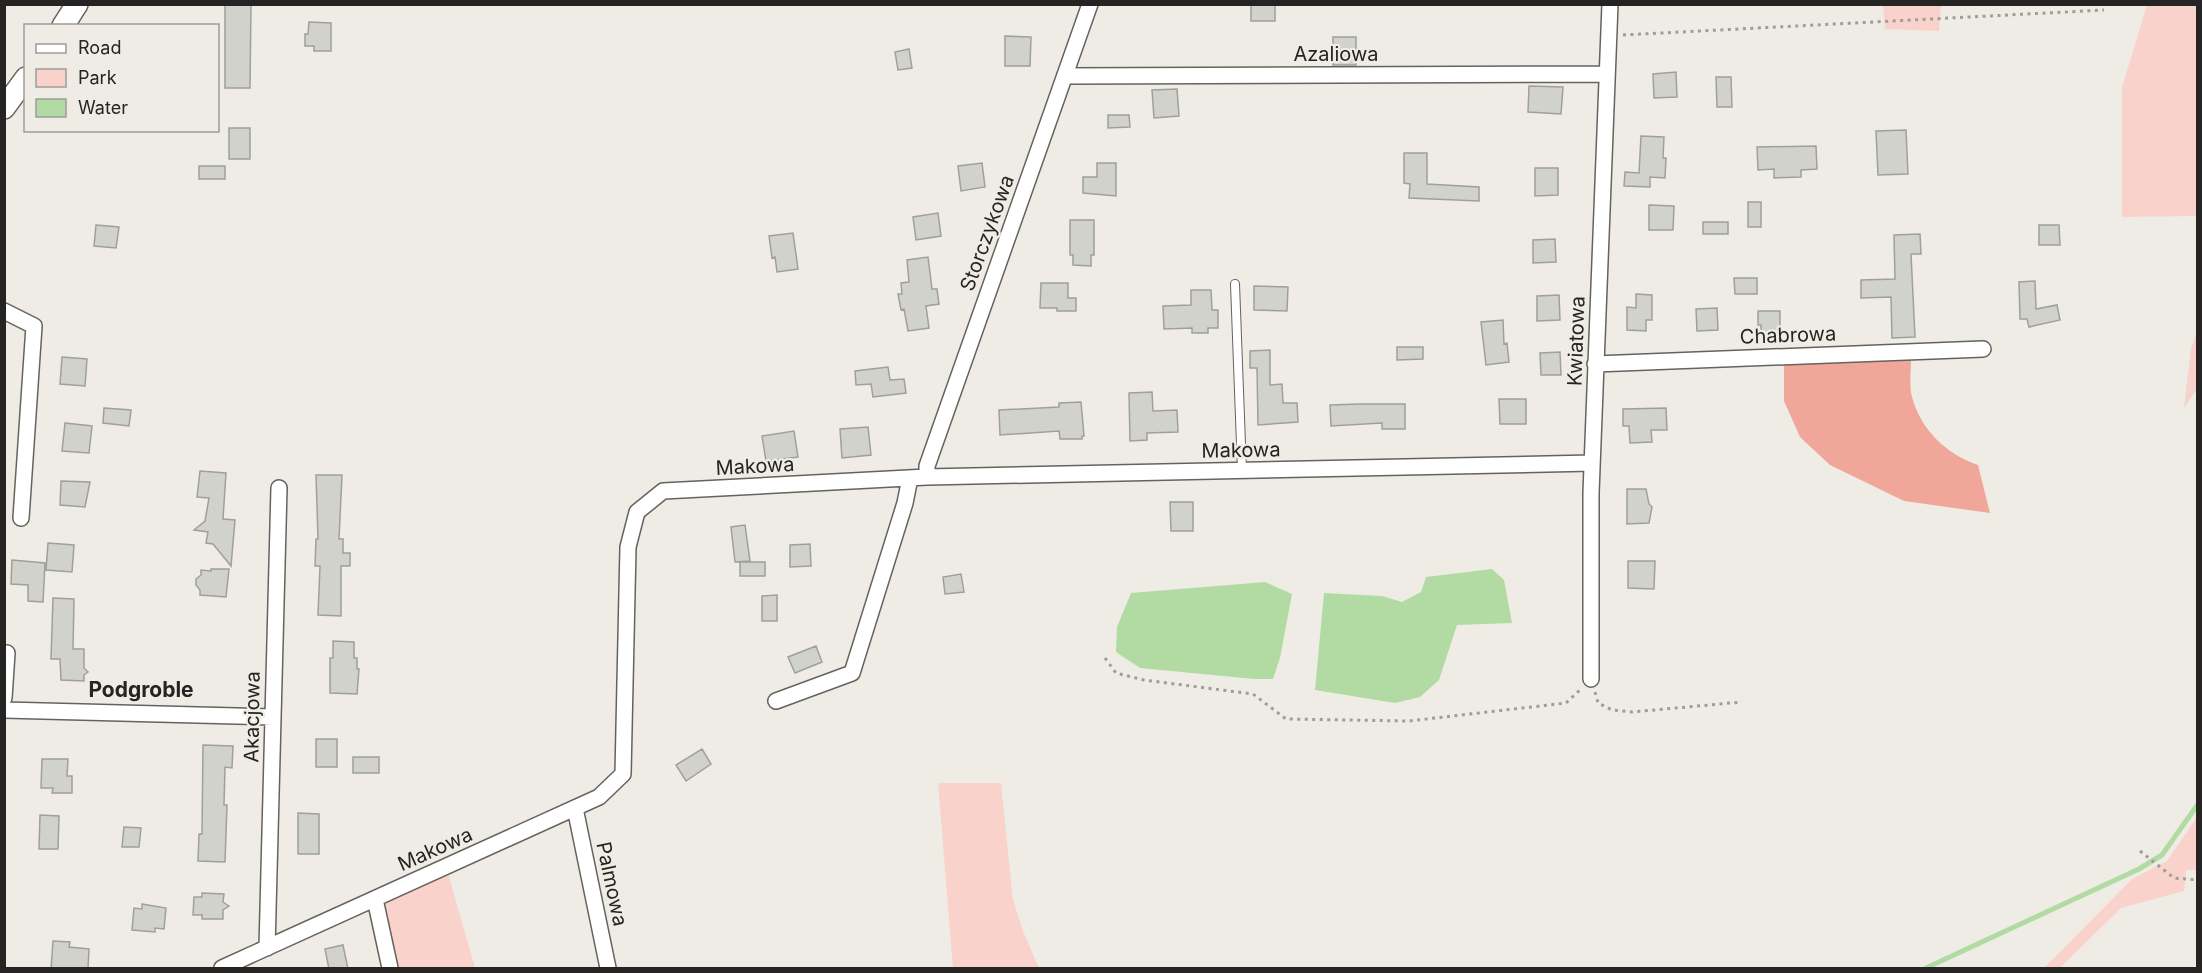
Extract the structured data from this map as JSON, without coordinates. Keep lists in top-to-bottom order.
{
  "streets": {
    "street": [
      "Azaliowa",
      "Storczykowa",
      "Chabrowa",
      "Kwiatowa",
      "Makowa",
      "Akacjowa",
      "Palmowa"
    ]
  },
  "crossings": [
    ["Azaliowa", "Storczykowa"],
    ["Azaliowa", "Kwiatowa"],
    ["Storczykowa", "Makowa"],
    ["Chabrowa", "Kwiatowa"],
    ["Kwiatowa", "Makowa"],
    ["Makowa", "Akacjowa"],
    ["Makowa", "Palmowa"]
  ],
  "districts": ["Podgroble"],
  "legend": ["Road", "Park", "Water"]
}
